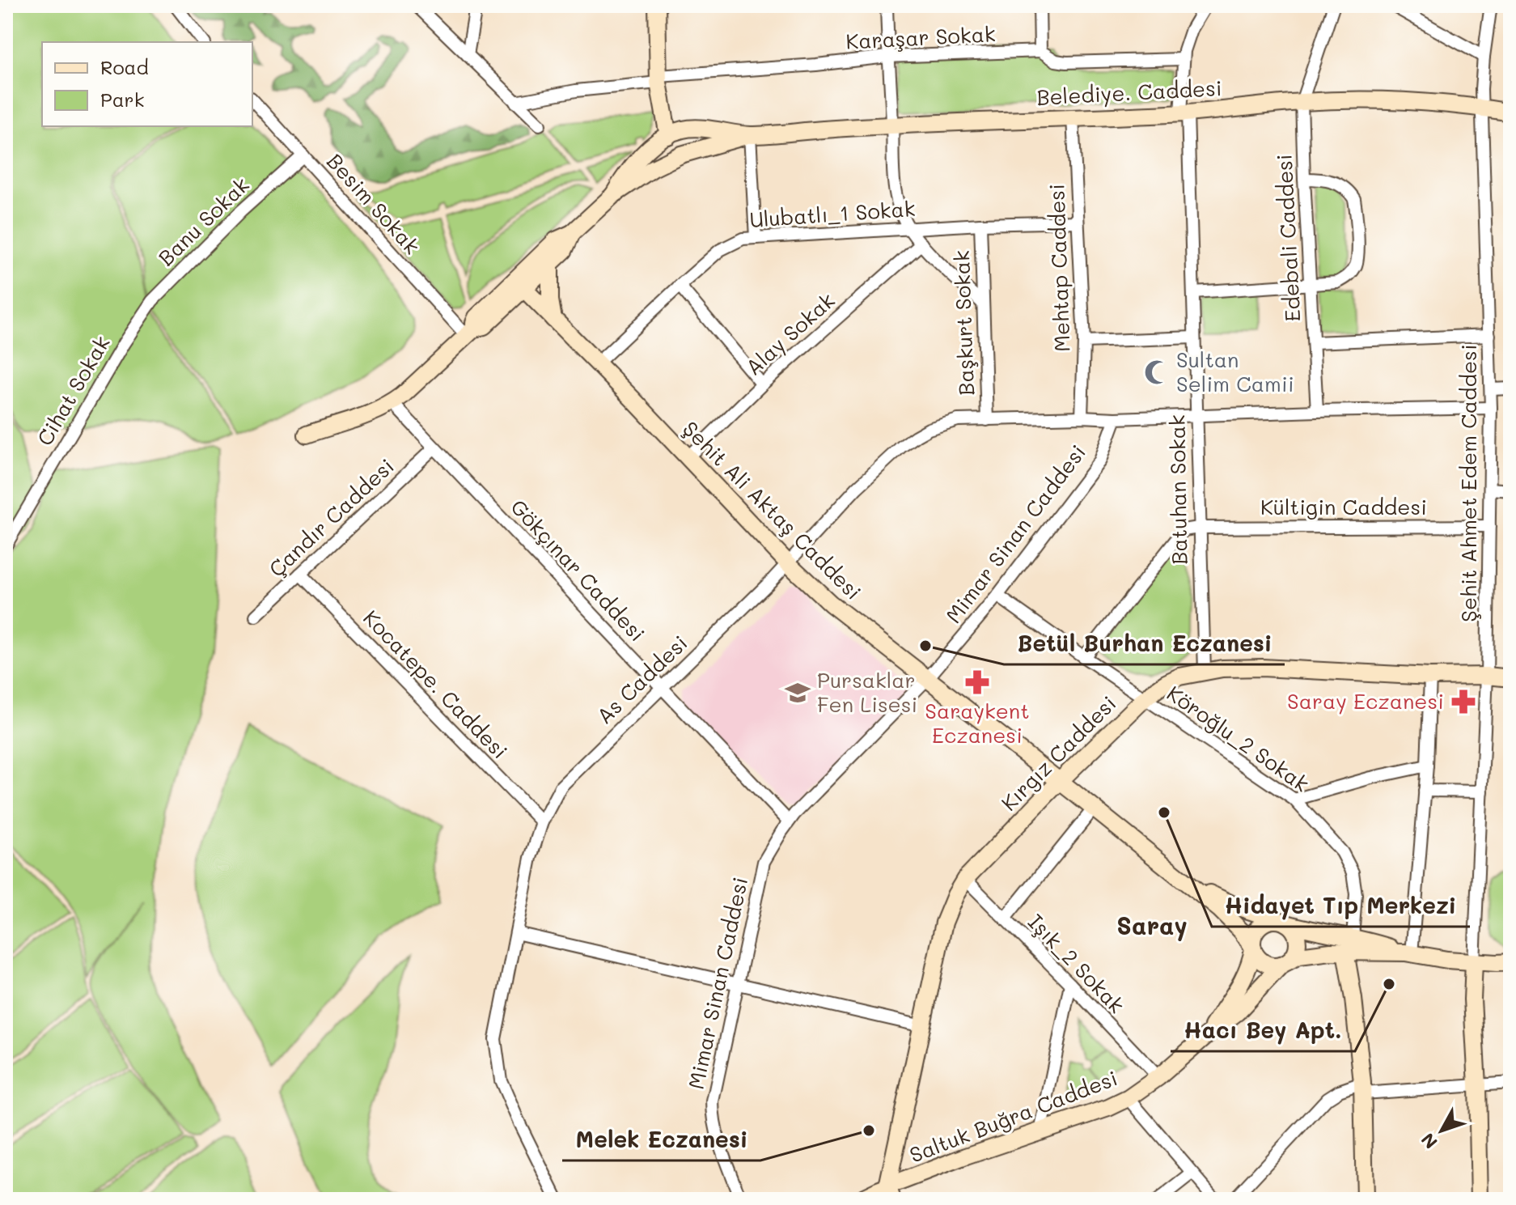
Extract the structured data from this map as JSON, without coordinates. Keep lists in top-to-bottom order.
{
  "streets": {
    "street": [
      "Karaşar Sokak",
      "Belediye. Caddesi",
      "Besim Sokak",
      "Ulubatlı_1 Sokak",
      "Banu Sokak",
      "Edebali Caddesi",
      "Mehtap Caddesi",
      "Başkurt Sokak",
      "Alay Sokak",
      "Cihat Sokak",
      "Şehit Ahmet Edem Caddesi",
      "Batuhan Sokak",
      "Kültigin Caddesi",
      "Şehit Ali Aktaş Caddesi",
      "Çandır Caddesi",
      "Mimar Sinan Caddesi",
      "Gökçınar Caddesi",
      "As Caddesi",
      "Kocatepe. Caddesi",
      "Köroğlu_2 Sokak",
      "Kırgız Caddesi",
      "Işık_2 Sokak",
      "Saltuk Buğra Caddesi"
    ]
  },
  "crossings": [
    ["Karaşar Sokak", "Batuhan Sokak"],
    ["Belediye. Caddesi", "Edebali Caddesi"],
    ["Belediye. Caddesi", "Mehtap Caddesi"],
    ["Belediye. Caddesi", "Şehit Ahmet Edem Caddesi"],
    ["Belediye. Caddesi", "Batuhan Sokak"],
    ["Besim Sokak", "Banu Sokak"],
    ["Ulubatlı_1 Sokak", "Mehtap Caddesi"],
    ["Ulubatlı_1 Sokak", "Başkurt Sokak"],
    ["Ulubatlı_1 Sokak", "Şehit Ali Aktaş Caddesi"],
    ["Banu Sokak", "Cihat Sokak"],
    ["Mehtap Caddesi", "As Caddesi"],
    ["Başkurt Sokak", "As Caddesi"],
    ["Alay Sokak", "Şehit Ali Aktaş Caddesi"],
    ["Şehit Ahmet Edem Caddesi", "Kültigin Caddesi"],
    ["Şehit Ahmet Edem Caddesi", "Şehit Ali Aktaş Caddesi"],
    ["Şehit Ahmet Edem Caddesi", "Kırgız Caddesi"],
    ["Batuhan Sokak", "Kültigin Caddesi"],
    ["Batuhan Sokak", "Kırgız Caddesi"],
    ["Şehit Ali Aktaş Caddesi", "Mimar Sinan Caddesi"],
    ["Şehit Ali Aktaş Caddesi", "As Caddesi"],
    ["Şehit Ali Aktaş Caddesi", "Köroğlu_2 Sokak"],
    ["Şehit Ali Aktaş Caddesi", "Kırgız Caddesi"],
    ["Şehit Ali Aktaş Caddesi", "Saltuk Buğra Caddesi"],
    ["Çandır Caddesi", "Gökçınar Caddesi"],
    ["Çandır Caddesi", "Kocatepe. Caddesi"],
    ["Mimar Sinan Caddesi", "Gökçınar Caddesi"],
    ["Mimar Sinan Caddesi", "As Caddesi"],
    ["Mimar Sinan Caddesi", "Köroğlu_2 Sokak"],
    ["Gökçınar Caddesi", "As Caddesi"],
    ["As Caddesi", "Kocatepe. Caddesi"],
    ["Köroğlu_2 Sokak", "Kırgız Caddesi"],
    ["Kırgız Caddesi", "Işık_2 Sokak"],
    ["Kırgız Caddesi", "Saltuk Buğra Caddesi"],
    ["Işık_2 Sokak", "Saltuk Buğra Caddesi"]
  ],
  "districts": ["Saray"],
  "places": {
    "mosque": ["Sultan Selim Camii"],
    "other": [
      "Betül Burhan Eczanesi",
      "Hidayet Tıp Merkezi",
      "Hacı Bey Apt.",
      "Melek Eczanesi"
    ],
    "pharmacy": ["Saraykent Eczanesi", "Saray Eczanesi"],
    "school or university": ["Pursaklar Fen Lisesi"]
  },
  "legend": ["Road", "Park"],
  "north": "bottom left"
}
